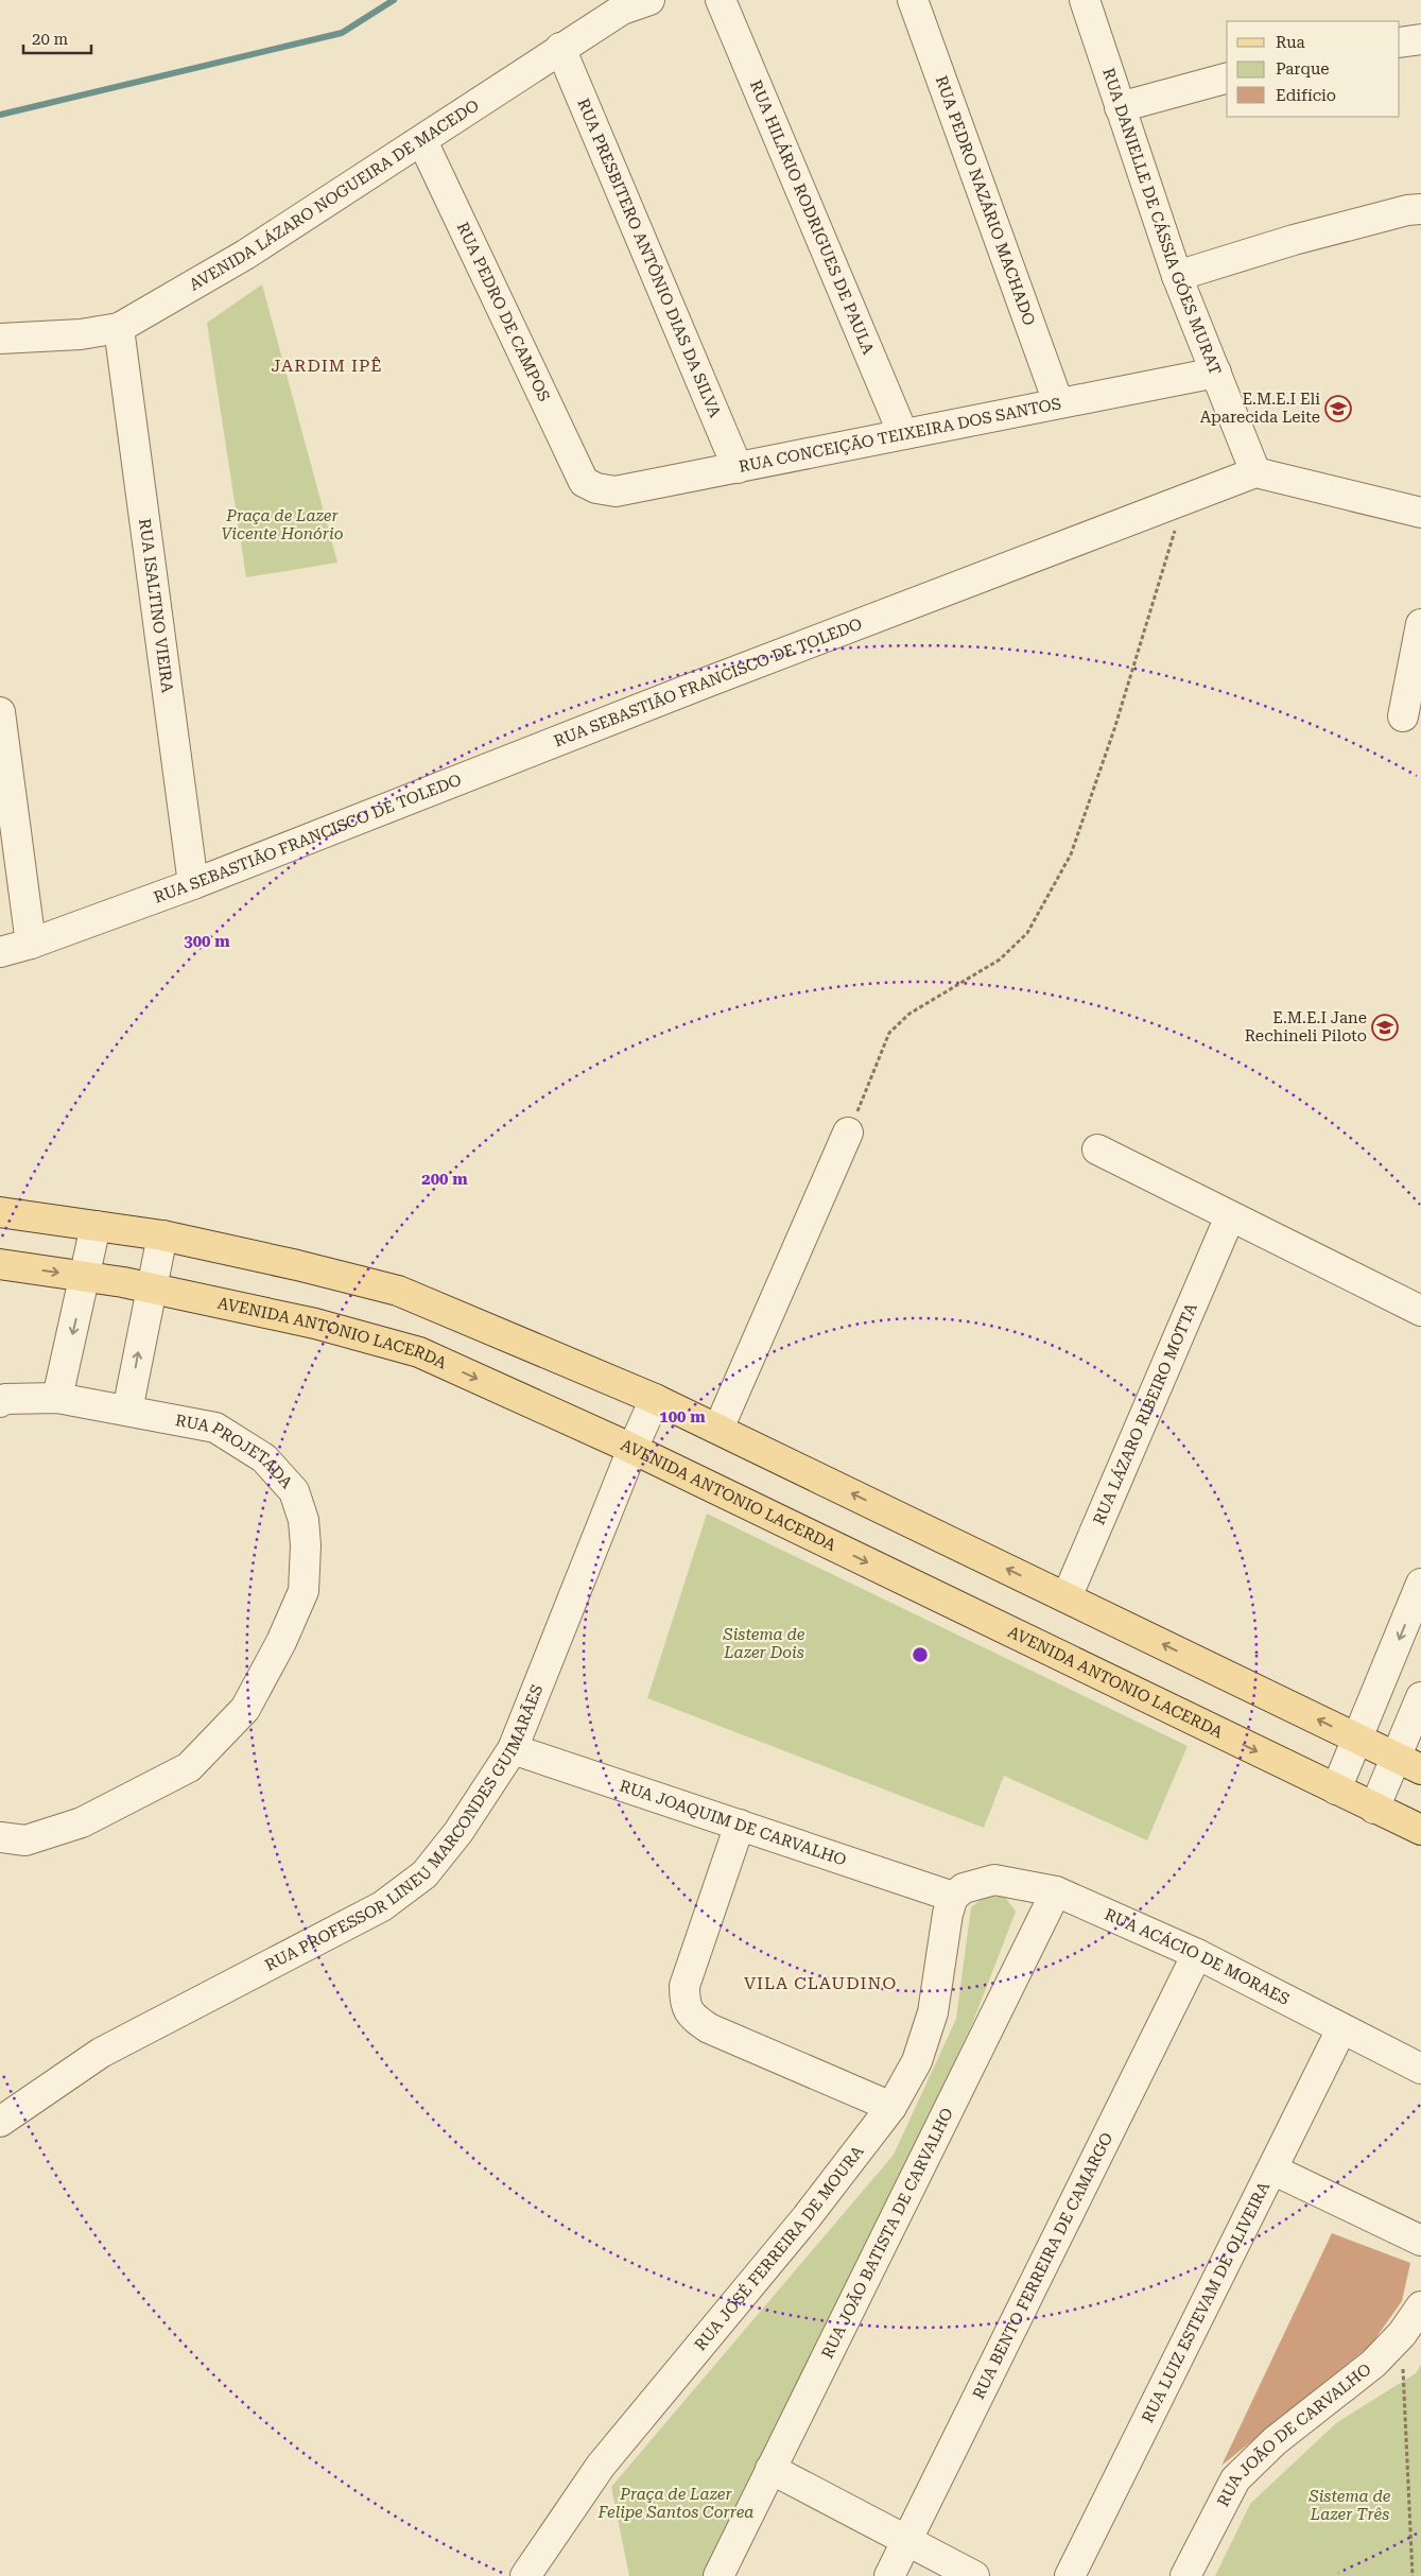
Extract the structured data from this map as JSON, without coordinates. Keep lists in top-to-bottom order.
{
  "streets": {
    "main road": ["AVENIDA ANTONIO LACERDA"],
    "street": [
      "AVENIDA LÁZARO NOGUEIRA DE MACEDO",
      "RUA PEDRO NAZÁRIO MACHADO",
      "RUA HILÁRIO RODRIGUES DE PAULA",
      "RUA DANIELLE DE CÁSSIA GÓES MURAT",
      "RUA PRESBITERO ANTÔNIO DIAS DA SILVA",
      "RUA PEDRO DE CAMPOS",
      "RUA CONCEIÇÃO TEIXEIRA DOS SANTOS",
      "RUA ISALTINO VIEIRA",
      "RUA SEBASTIÃO FRANCISCO DE TOLEDO",
      "RUA LÁZARO RIBEIRO MOTTA",
      "RUA PROJETADA",
      "RUA JOAQUIM DE CARVALHO",
      "RUA PROFESSOR LINEU MARCONDES GUIMARÃES",
      "RUA ACÁCIO DE MORAES",
      "RUA JOÃO BATISTA DE CARVALHO",
      "RUA JOSÉ FERREIRA DE MOURA",
      "RUA BENTO FERREIRA DE CAMARGO",
      "RUA LUIZ ESTEVAM DE OLIVEIRA",
      "RUA JOÃO DE CARVALHO"
    ]
  },
  "crossings": [
    ["AVENIDA LÁZARO NOGUEIRA DE MACEDO", "RUA PRESBITERO ANTÔNIO DIAS DA SILVA"],
    ["AVENIDA LÁZARO NOGUEIRA DE MACEDO", "RUA PEDRO DE CAMPOS"],
    ["AVENIDA LÁZARO NOGUEIRA DE MACEDO", "RUA ISALTINO VIEIRA"],
    ["RUA PEDRO NAZÁRIO MACHADO", "RUA CONCEIÇÃO TEIXEIRA DOS SANTOS"],
    ["RUA HILÁRIO RODRIGUES DE PAULA", "RUA CONCEIÇÃO TEIXEIRA DOS SANTOS"],
    ["RUA DANIELLE DE CÁSSIA GÓES MURAT", "RUA CONCEIÇÃO TEIXEIRA DOS SANTOS"],
    ["RUA DANIELLE DE CÁSSIA GÓES MURAT", "RUA SEBASTIÃO FRANCISCO DE TOLEDO"],
    ["RUA PRESBITERO ANTÔNIO DIAS DA SILVA", "RUA CONCEIÇÃO TEIXEIRA DOS SANTOS"],
    ["RUA PEDRO DE CAMPOS", "RUA CONCEIÇÃO TEIXEIRA DOS SANTOS"],
    ["RUA ISALTINO VIEIRA", "RUA SEBASTIÃO FRANCISCO DE TOLEDO"],
    ["AVENIDA ANTONIO LACERDA", "RUA PROFESSOR LINEU MARCONDES GUIMARÃES"],
    ["RUA JOAQUIM DE CARVALHO", "RUA PROFESSOR LINEU MARCONDES GUIMARÃES"],
    ["RUA JOAQUIM DE CARVALHO", "RUA ACÁCIO DE MORAES"],
    ["RUA JOAQUIM DE CARVALHO", "RUA JOSÉ FERREIRA DE MOURA"],
    ["RUA ACÁCIO DE MORAES", "RUA JOÃO BATISTA DE CARVALHO"],
    ["RUA ACÁCIO DE MORAES", "RUA JOSÉ FERREIRA DE MOURA"],
    ["RUA ACÁCIO DE MORAES", "RUA BENTO FERREIRA DE CAMARGO"],
    ["RUA ACÁCIO DE MORAES", "RUA LUIZ ESTEVAM DE OLIVEIRA"]
  ],
  "districts": ["JARDIM IPÊ", "VILA CLAUDINO"],
  "parks": [
    "Praça de Lazer Vicente Honório",
    "Sistema de Lazer Dois",
    "Praça de Lazer Felipe Santos Correa",
    "Sistema de Lazer Três"
  ],
  "places": {
    "school or university": ["E.M.E.I Eli Aparecida Leite", "E.M.E.I Jane Rechineli Piloto"]
  },
  "legend": ["Rua", "Parque", "Edifício"],
  "scale_bar": "20 m",
  "rings": ["300 m", "200 m", "100 m"]
}
